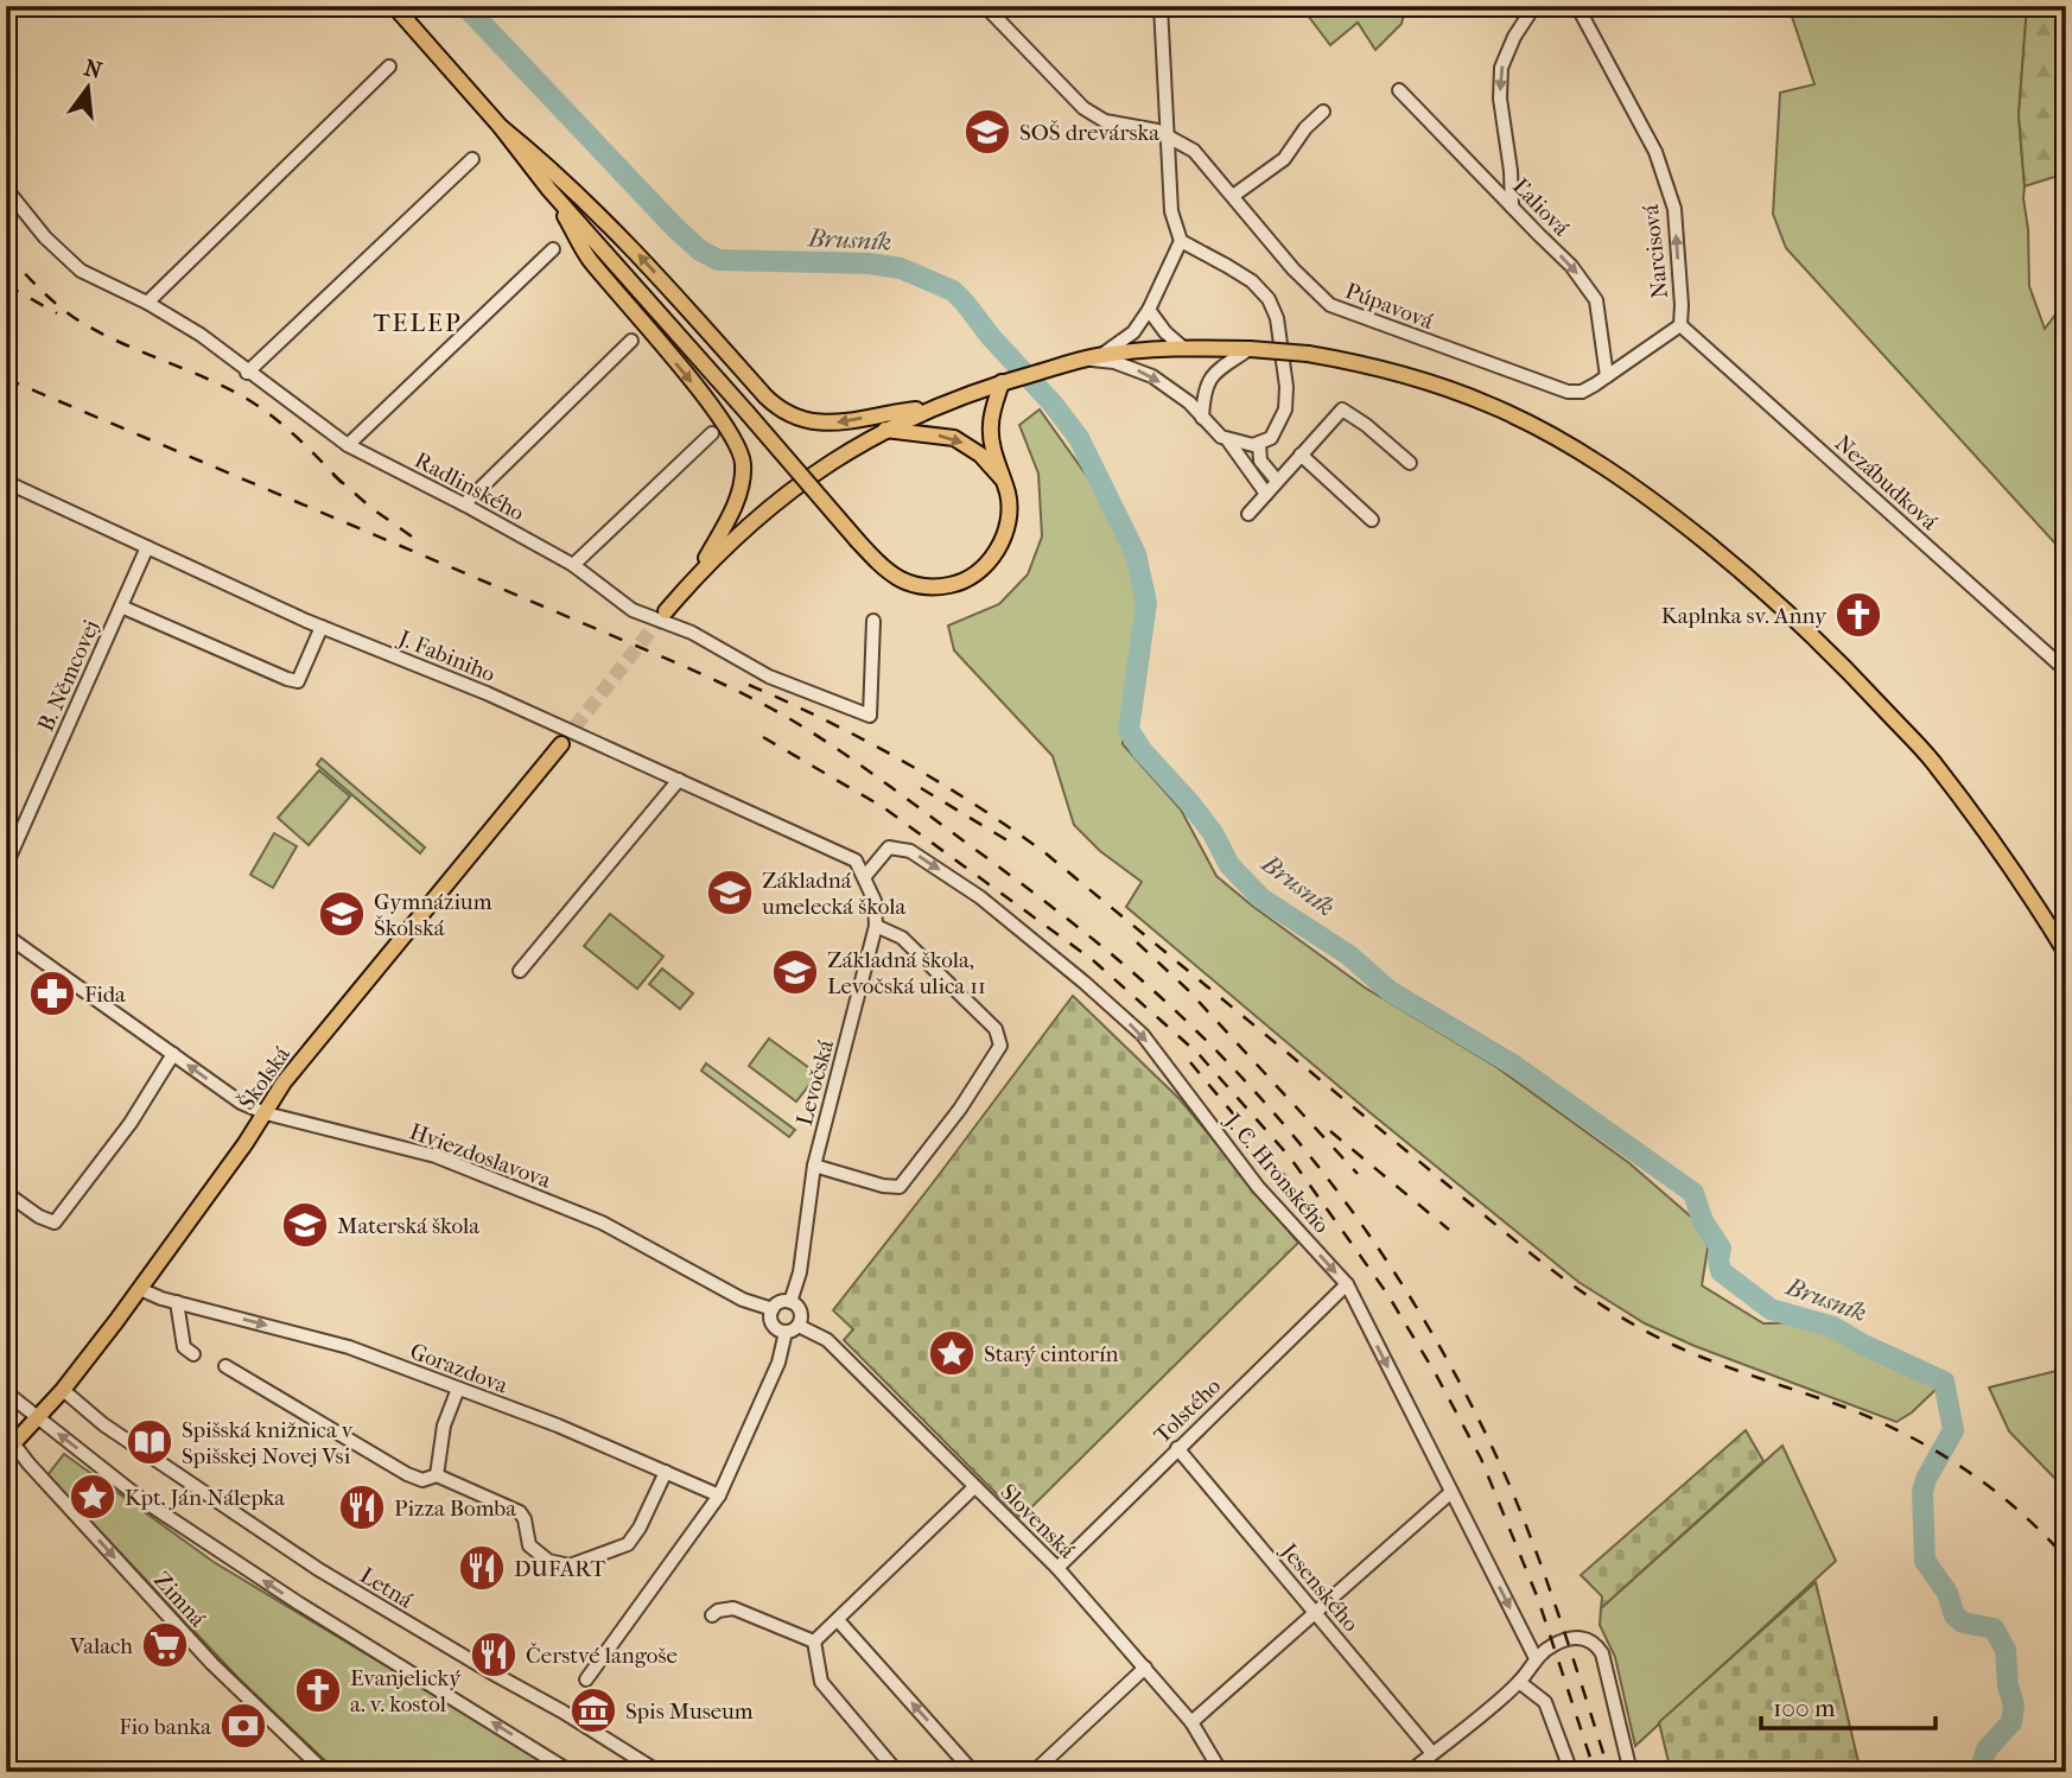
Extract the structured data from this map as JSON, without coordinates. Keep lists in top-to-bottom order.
{
  "streets": {
    "main road": ["Školská"],
    "street": [
      "Ľaliová",
      "Narcisová",
      "Púpavová",
      "Nezábudková",
      "Radlinského",
      "J. Fabiniho",
      "B. Němcovej",
      "Levočská",
      "Hviezdoslavova",
      "J. C. Hronského",
      "Gorazdova",
      "Tolstého",
      "Slovenská",
      "Letná",
      "Jesenského",
      "Zimná"
    ]
  },
  "crossings": [
    ["Ľaliová", "Narcisová"],
    ["Ľaliová", "Púpavová"],
    ["Narcisová", "Púpavová"],
    ["Narcisová", "Nezábudková"],
    ["J. Fabiniho", "B. Němcovej"],
    ["J. Fabiniho", "Levočská"],
    ["J. Fabiniho", "J. C. Hronského"],
    ["Školská", "Hviezdoslavova"],
    ["Školská", "Gorazdova"],
    ["Školská", "Letná"],
    ["Školská", "Zimná"],
    ["Levočská", "Hviezdoslavova"],
    ["Levočská", "J. C. Hronského"],
    ["Levočská", "Slovenská"],
    ["Hviezdoslavova", "Slovenská"],
    ["J. C. Hronského", "Tolstého"],
    ["Tolstého", "Slovenská"],
    ["Tolstého", "Jesenského"]
  ],
  "one_way": ["Ľaliová", "Narcisová", "J. C. Hronského"],
  "districts": ["TELEP"],
  "water": ["Brusník"],
  "places": {
    "school or university": [
      "SOŠ drevárska",
      "Základná umelecká škola",
      "Gymnázium Školská",
      "Základná škola, Levočská ulica 11",
      "Materská škola"
    ],
    "church": ["Kaplnka sv. Anny", "Evanjelický a. v. kostol"],
    "pharmacy": ["Fida"],
    "place": ["Starý cintorín", "Kpt. Ján Nálepka"],
    "library": ["Spišská knižnica v Spišskej Novej Vsi"],
    "restaurant": ["Pizza Bomba", "DUFART", "Čerstvé langoše"],
    "supermarket": ["Valach"],
    "museum": ["Spis Museum"],
    "bank": ["Fio banka"]
  },
  "scale_bar": "100 m",
  "north": "top"
}
